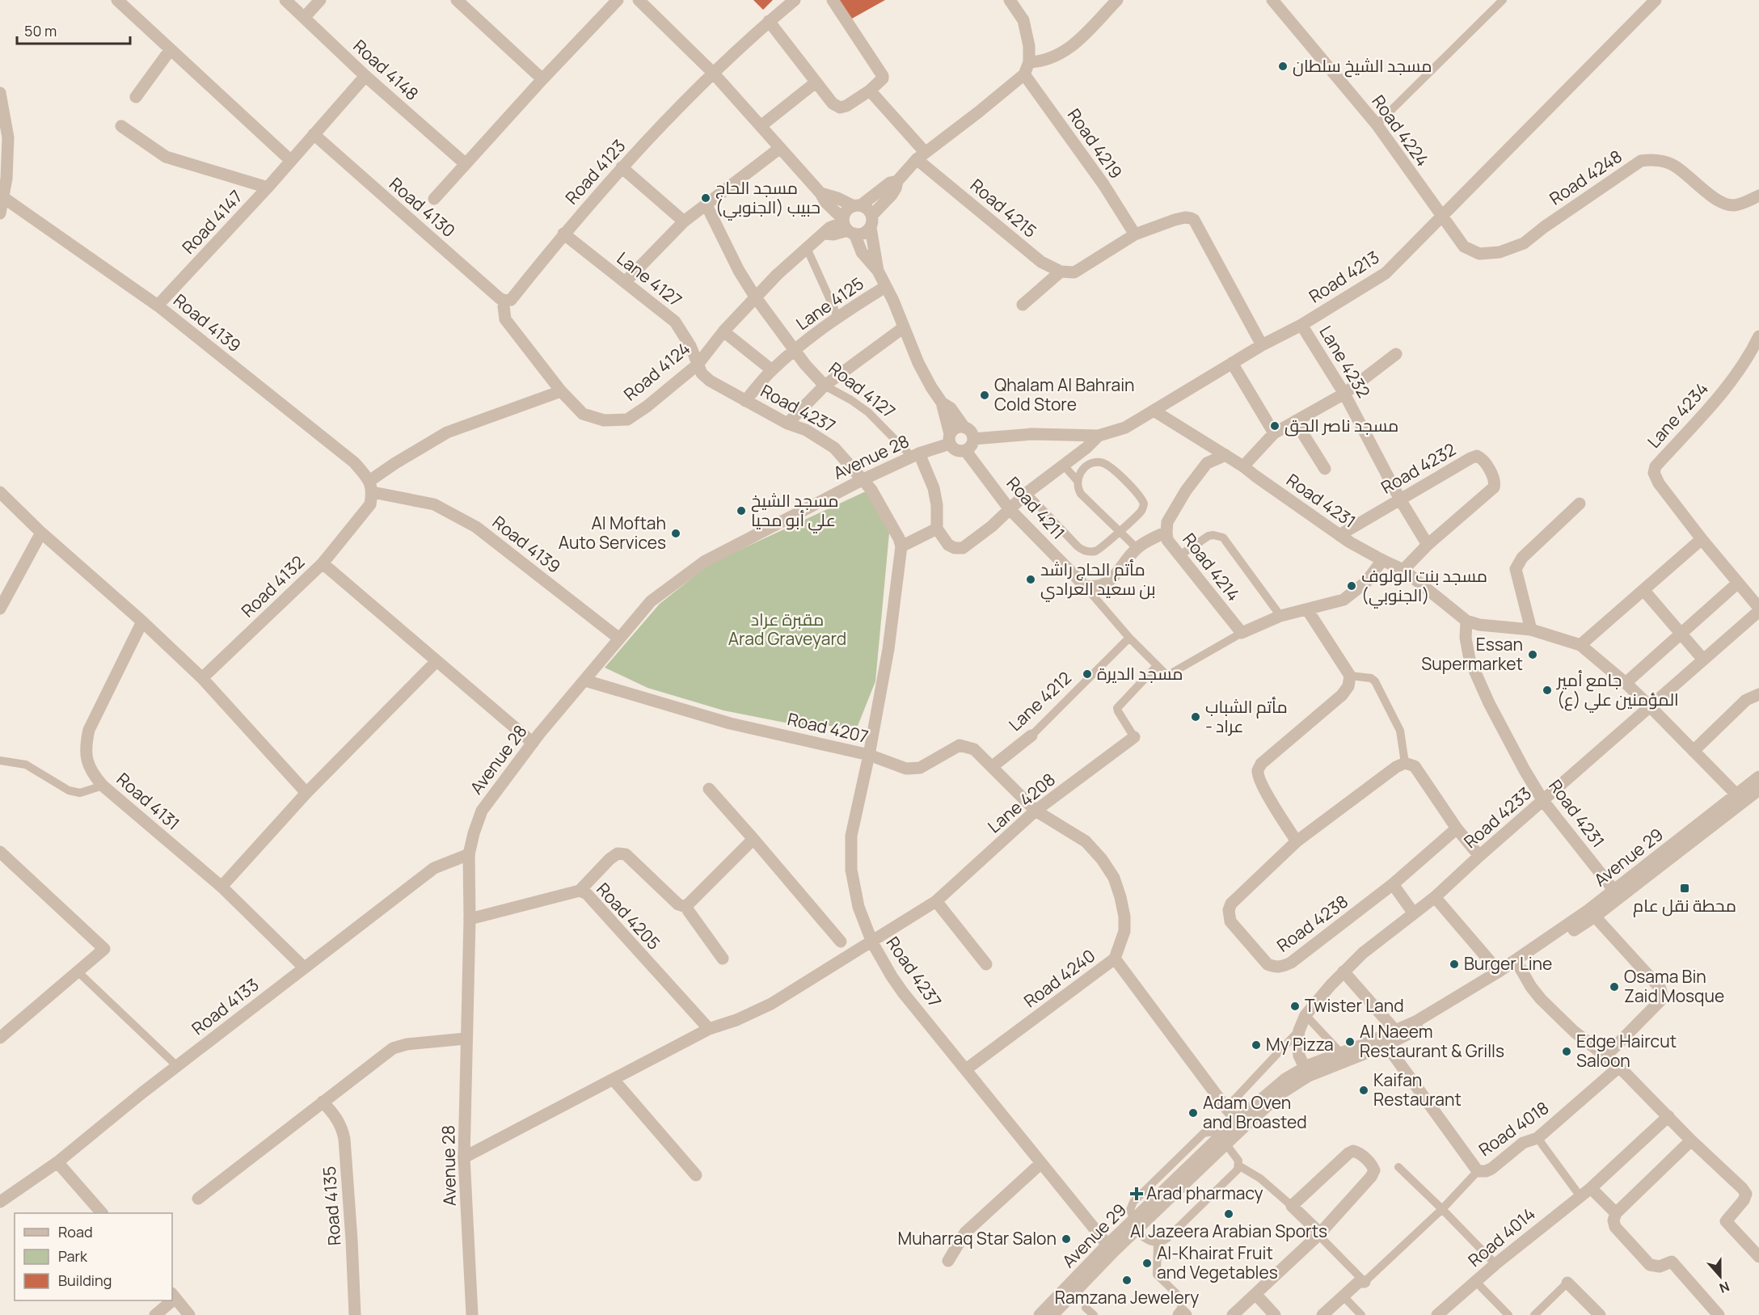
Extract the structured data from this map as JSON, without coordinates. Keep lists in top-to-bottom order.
{
  "streets": {
    "street": [
      "Road 4148",
      "Road 4224",
      "Road 4219",
      "Road 4123",
      "Road 4248",
      "Road 4130",
      "Road 4215",
      "Road 4147",
      "Road 4213",
      "Lane 4127",
      "Lane 4125",
      "Road 4139",
      "Lane 4232",
      "Road 4124",
      "Road 4127",
      "Road 4237",
      "Lane 4234",
      "Avenue 28",
      "Road 4232",
      "Road 4231",
      "Road 4211",
      "Road 4214",
      "Road 4132",
      "Lane 4212",
      "Road 4207",
      "Road 4131",
      "Lane 4208",
      "Road 4233",
      "Avenue 29",
      "Road 4205",
      "Road 4238",
      "Road 4240",
      "Road 4133",
      "Road 4018",
      "Road 4135",
      "Road 4014"
    ]
  },
  "crossings": [
    ["Road 4148", "Road 4147"],
    ["Road 4224", "Road 4248"],
    ["Road 4224", "Road 4213"],
    ["Road 4219", "Road 4215"],
    ["Road 4123", "Road 4130"],
    ["Road 4123", "Lane 4127"],
    ["Road 4123", "Road 4124"],
    ["Road 4248", "Road 4213"],
    ["Road 4130", "Road 4147"],
    ["Road 4130", "Road 4124"],
    ["Road 4147", "Road 4139"],
    ["Road 4213", "Lane 4232"],
    ["Road 4213", "Avenue 28"],
    ["Road 4213", "Road 4231"],
    ["Road 4213", "Road 4211"],
    ["Lane 4127", "Road 4124"],
    ["Lane 4127", "Road 4237"],
    ["Lane 4125", "Road 4127"],
    ["Road 4139", "Avenue 28"],
    ["Lane 4232", "Road 4232"],
    ["Road 4124", "Road 4237"],
    ["Road 4127", "Avenue 28"],
    ["Road 4237", "Avenue 28"],
    ["Road 4237", "Road 4207"],
    ["Road 4237", "Lane 4208"],
    ["Road 4237", "Avenue 29"],
    ["Road 4237", "Road 4240"],
    ["Lane 4234", "Road 4233"],
    ["Avenue 28", "Road 4211"],
    ["Avenue 28", "Road 4132"],
    ["Avenue 28", "Road 4207"],
    ["Avenue 28", "Road 4205"],
    ["Avenue 28", "Road 4133"],
    ["Road 4232", "Road 4231"],
    ["Road 4231", "Road 4214"],
    ["Road 4231", "Road 4233"],
    ["Road 4231", "Avenue 29"],
    ["Road 4211", "Road 4214"],
    ["Road 4211", "Lane 4212"],
    ["Lane 4212", "Road 4207"],
    ["Road 4207", "Lane 4208"],
    ["Road 4207", "Road 4240"],
    ["Road 4131", "Road 4133"],
    ["Lane 4208", "Road 4240"],
    ["Road 4233", "Avenue 29"],
    ["Avenue 29", "Road 4018"]
  ],
  "parks": ["مقبرة عراد Arad Graveyard"],
  "places": {
    "other": [
      "مسجد الشيخ سلطان",
      "مسجد الحاج حبيب (الجنوبي)",
      "Qhalam Al Bahrain Cold Store",
      "مسجد ناصر الحق",
      "مسجد الشيخ علي أبو محيا",
      "Al Moftah Auto Services",
      "مأتم الحاج راشد بن سعيد العرادي",
      "مسجد بنت الولوف (الجنوبي)",
      "Essan Supermarket",
      "مسجد الديرة",
      "جامع أمير المؤمنين علي (ع)",
      "مأتم الشباب - عراد",
      "Burger Line",
      "Osama Bin Zaid Mosque",
      "Twister Land",
      "Al Naeem Restaurant & Grills",
      "My Pizza",
      "Edge Haircut Saloon",
      "Kaifan Restaurant",
      "Adam Oven and Broasted",
      "Al Jazeera Arabian Sports",
      "Muharraq Star Salon",
      "Al-Khairat Fruit and Vegetables",
      "Ramzana Jewelery"
    ],
    "transit": ["محطة نقل عام"],
    "health": ["Arad pharmacy"]
  },
  "legend": ["Road", "Park", "Building"],
  "scale_bar": "50 m",
  "north": "bottom"
}
